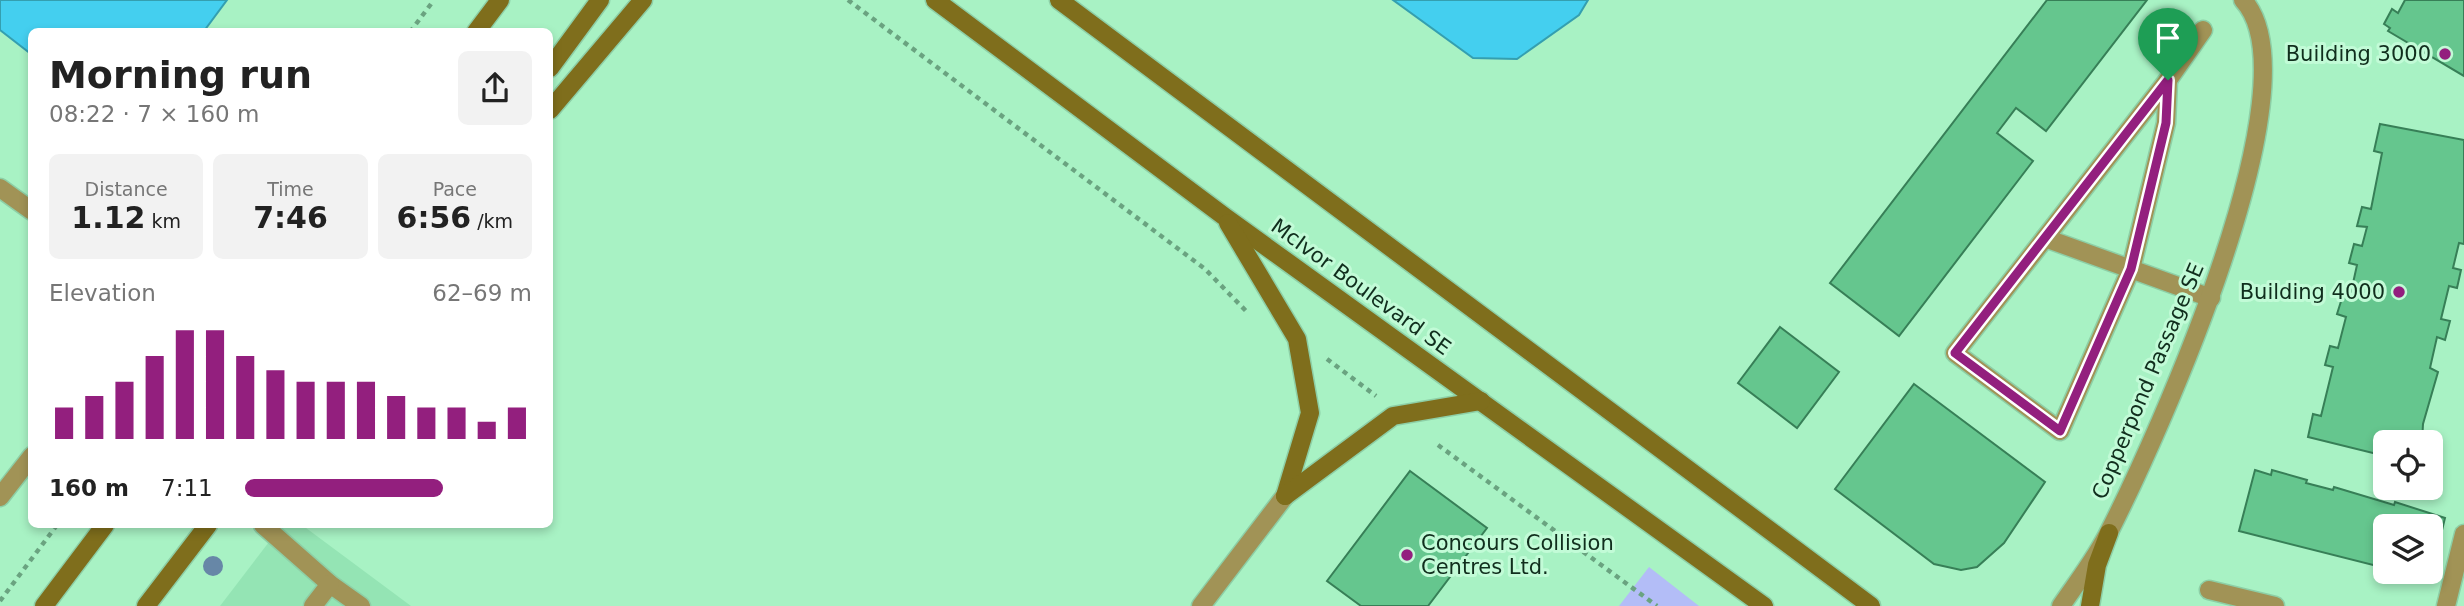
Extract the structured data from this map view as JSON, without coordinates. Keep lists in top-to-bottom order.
{
  "streets": {
    "main road": ["McIvor Boulevard SE"],
    "street": ["Copperpond Passage SE"]
  },
  "places": ["Building 3000", "Building 4000", "Concours Collision Centres Ltd."],
  "page": {
    "heading": ["Morning run", "08:22 · 7 × 160 m"],
    "stats": [
      ["Distance", "1.12 km"],
      ["Time", "7:46"],
      ["Pace", "6:56 /km"]
    ],
    "chart": ["Elevation", "62–69 m"],
    "list": [
      {
        "name": "160 m",
        "note": "7:11"
      }
    ]
  }
}
